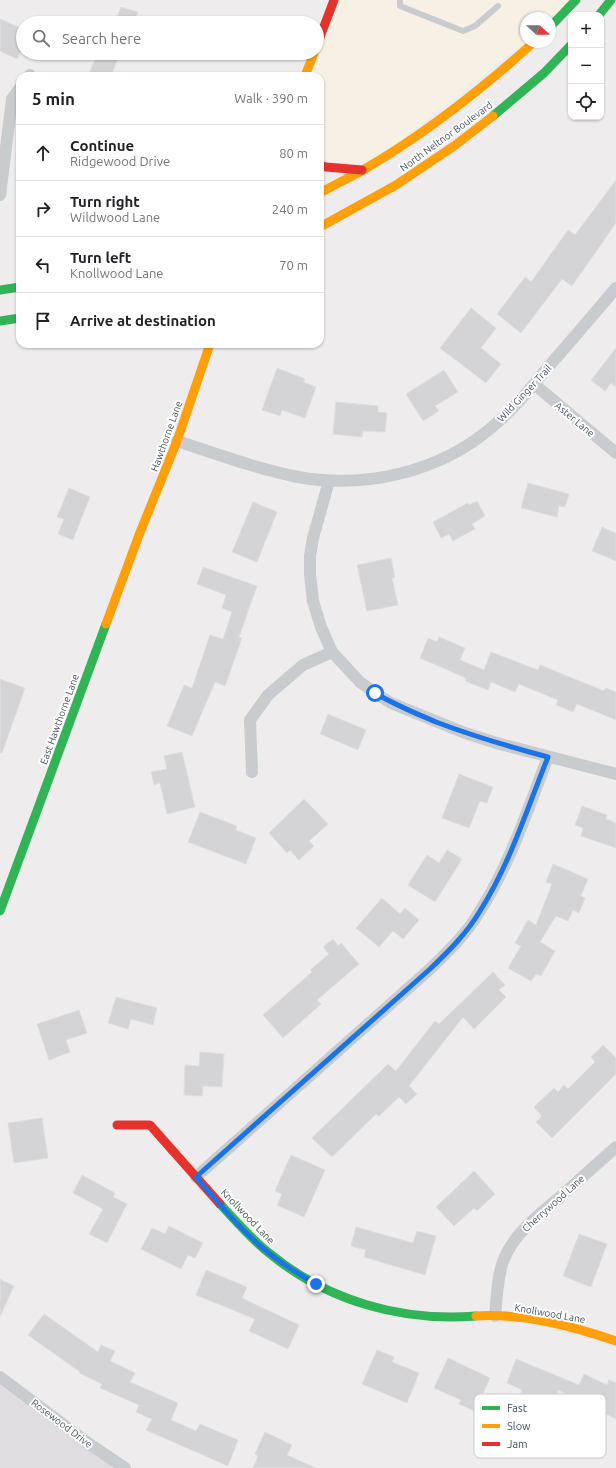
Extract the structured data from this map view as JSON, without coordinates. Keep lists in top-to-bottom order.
{
  "streets": {
    "street": [
      "North Neltnor Boulevard",
      "Wild Ginger Trail",
      "Aster Lane",
      "Hawthorne Lane",
      "East Hawthorne Lane",
      "Cherrywood Lane",
      "Knollwood Lane",
      "Rosewood Drive"
    ]
  },
  "crossings": [
    ["Wild Ginger Trail", "Aster Lane"],
    ["Wild Ginger Trail", "Hawthorne Lane"],
    ["Hawthorne Lane", "East Hawthorne Lane"],
    ["Cherrywood Lane", "Knollwood Lane"]
  ],
  "legend": ["Fast", "Slow", "Jam"],
  "north": "right",
  "page": {
    "map_buttons": ["+", "−"],
    "search": "Search here",
    "heading": ["5 min", "Walk · 390 m"],
    "list": [
      ["Continue", "Ridgewood Drive", "80 m"],
      ["Turn right", "Wildwood Lane", "240 m"],
      ["Turn left", "Knollwood Lane", "70 m"],
      "Arrive at destination"
    ]
  }
}
